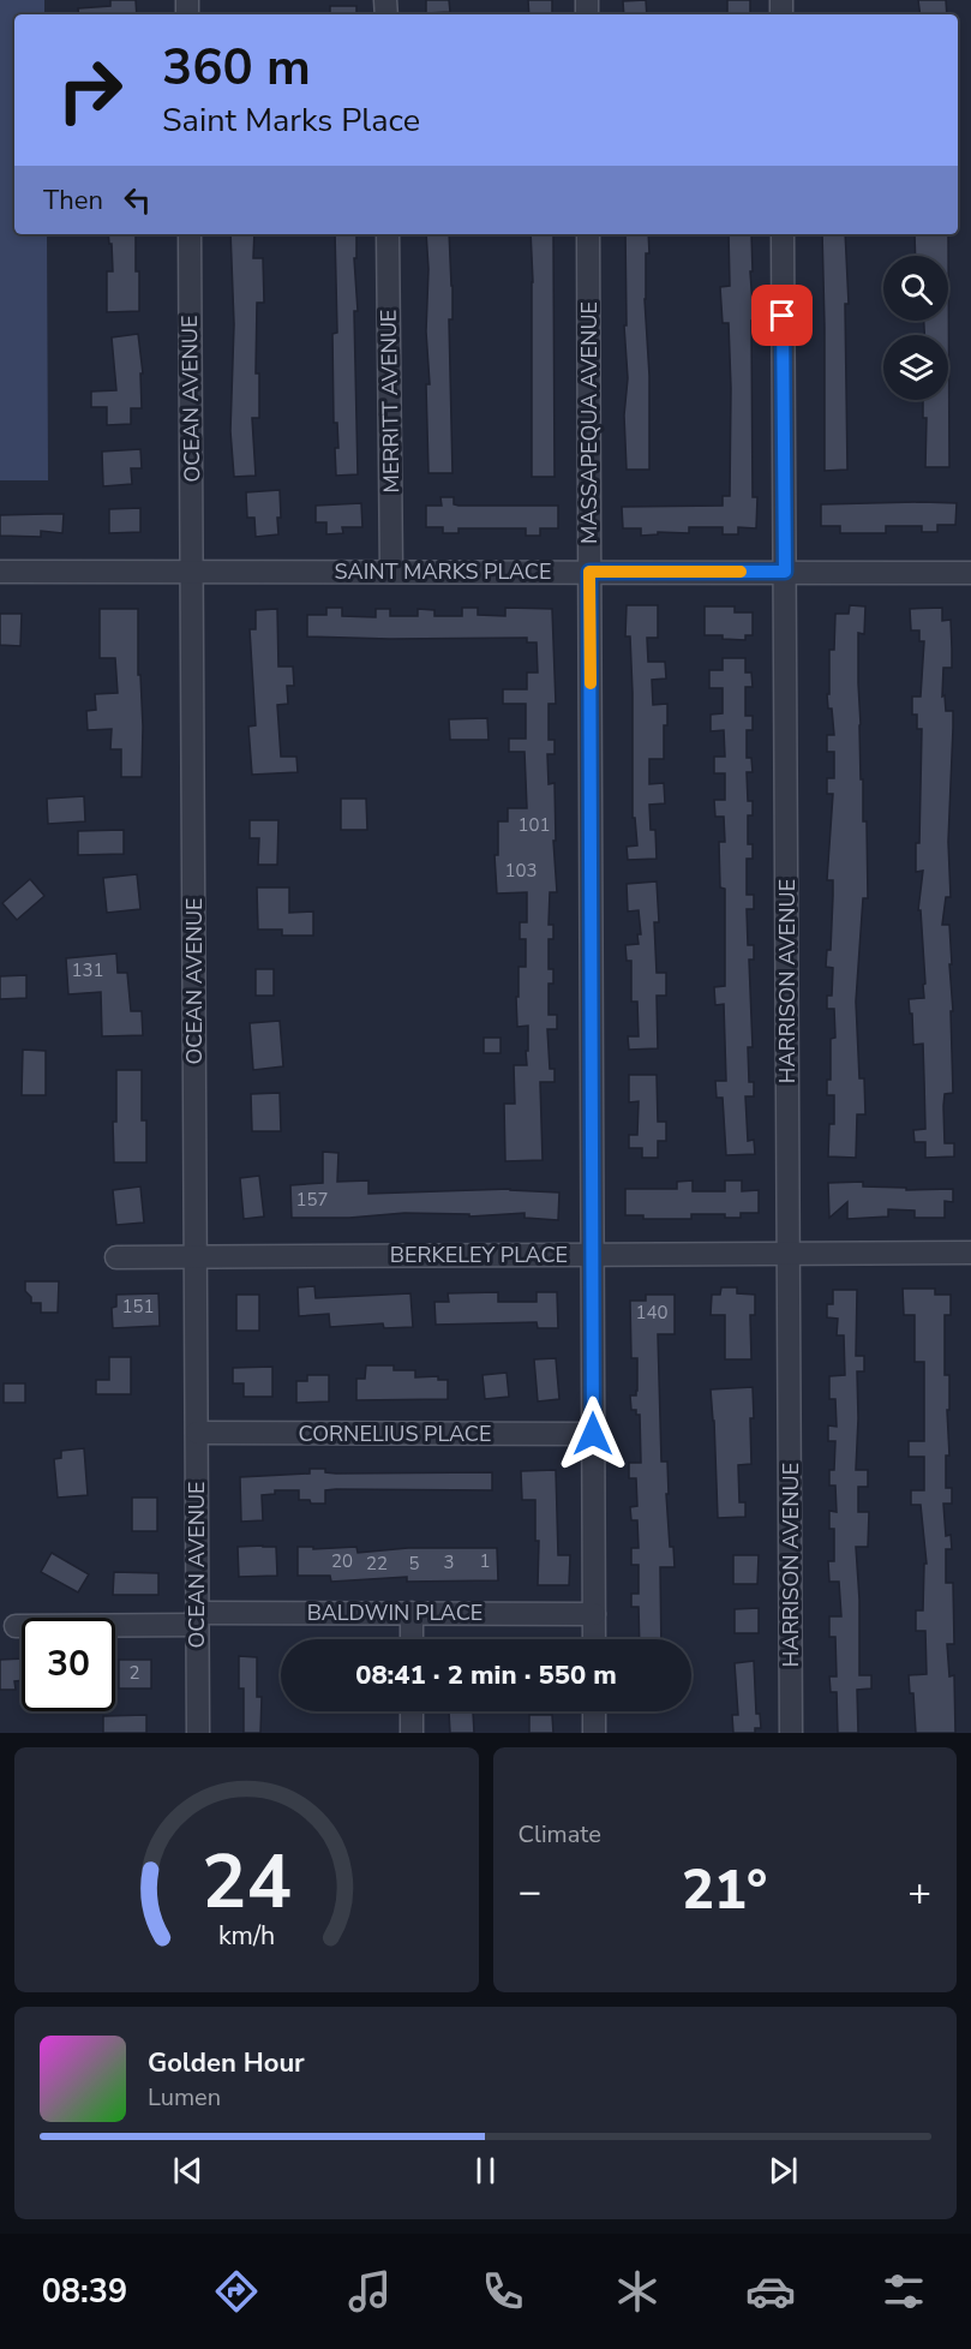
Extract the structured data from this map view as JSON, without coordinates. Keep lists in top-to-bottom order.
{
  "streets": {
    "street": [
      "OCEAN AVENUE",
      "MERRITT AVENUE",
      "MASSAPEQUA AVENUE",
      "SAINT MARKS PLACE",
      "HARRISON AVENUE",
      "BERKELEY PLACE",
      "CORNELIUS PLACE",
      "BALDWIN PLACE"
    ]
  },
  "crossings": [
    ["OCEAN AVENUE", "SAINT MARKS PLACE"],
    ["OCEAN AVENUE", "BERKELEY PLACE"],
    ["OCEAN AVENUE", "CORNELIUS PLACE"],
    ["OCEAN AVENUE", "BALDWIN PLACE"],
    ["MERRITT AVENUE", "SAINT MARKS PLACE"],
    ["MASSAPEQUA AVENUE", "SAINT MARKS PLACE"],
    ["MASSAPEQUA AVENUE", "BERKELEY PLACE"],
    ["MASSAPEQUA AVENUE", "CORNELIUS PLACE"],
    ["MASSAPEQUA AVENUE", "BALDWIN PLACE"],
    ["SAINT MARKS PLACE", "HARRISON AVENUE"],
    ["HARRISON AVENUE", "BERKELEY PLACE"]
  ],
  "house_numbers": [
    "101",
    "103",
    "131",
    "157",
    "151",
    "140",
    "20",
    "1",
    "3",
    "22",
    "5",
    "2"
  ],
  "page": {
    "turn": ["360 m", "Saint Marks Place"],
    "then": "Then",
    "limit": "30",
    "trip": "08:41 · 2 min · 550 m",
    "tile": "Climate",
    "heat": ["−", "21°", "+"],
    "song": ["Golden Hour", "Lumen"],
    "tabs": "08:39",
    "gauge": ["24", "km/h"]
  }
}
